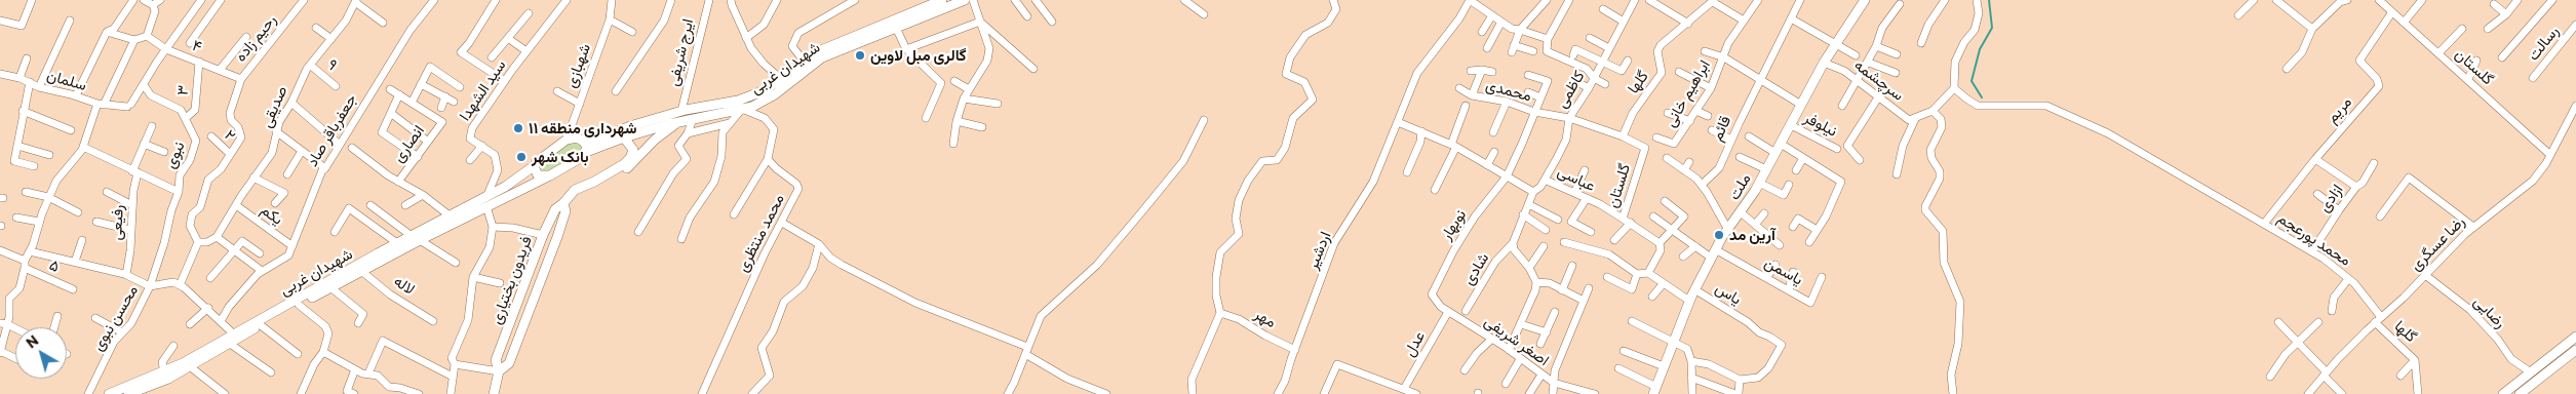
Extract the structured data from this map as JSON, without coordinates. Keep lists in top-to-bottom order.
{
  "streets": {
    "main road": ["شهیدان غربی", "ملت", "فریدون بختیاری"],
    "street": [
      "رحیم زاده",
      "رسالت",
      "۴",
      "ایرج شریفی",
      "۹",
      "شهبازی",
      "گلستان",
      "سلمان",
      "سرچشمه",
      "گلها",
      "کاظمی",
      "۳",
      "سید الشهدا",
      "محمدی",
      "ابراهیم خانی",
      "صدیقی",
      "مریم",
      "نیلوفر",
      "قائم",
      "جعفرباقر صاد",
      "۲",
      "انصاری",
      "نبوی",
      "عباسی",
      "ازادی",
      "یکم",
      "رفیعی",
      "نوبهار",
      "محمد منتظری",
      "محمد پورعجم",
      "رضا عسگری",
      "اردشیر",
      "۵",
      "شادی",
      "یاسمن",
      "لاله",
      "یاس",
      "رضایی",
      "محسن نبوی",
      "مهر",
      "اصغر شریفی",
      "عدل"
    ]
  },
  "crossings": [
    ["رحیم زاده", "۴"],
    ["رحیم زاده", "۲"],
    ["۴", "سلمان"],
    ["۴", "۳"],
    ["ایرج شریفی", "شهیدان غربی"],
    ["۹", "صدیقی"],
    ["شهبازی", "شهیدان غربی"],
    ["گلستان", "گلها"],
    ["گلستان", "کاظمی"],
    ["گلستان", "محمدی"],
    ["گلستان", "مریم"],
    ["گلستان", "عباسی"],
    ["گلستان", "رضا عسگری"],
    ["شهیدان غربی", "سید الشهدا"],
    ["شهیدان غربی", "لاله"],
    ["سلمان", "نبوی"],
    ["سرچشمه", "ملت"],
    ["گلها", "رضا عسگری"],
    ["کاظمی", "محمدی"],
    ["کاظمی", "عباسی"],
    ["۳", "نبوی"],
    ["محمدی", "نوبهار"],
    ["ابراهیم خانی", "قائم"],
    ["ابراهیم خانی", "ملت"],
    ["صدیقی", "یکم"],
    ["مریم", "محمد پورعجم"],
    ["نیلوفر", "ملت"],
    ["جعفرباقر صاد", "یکم"],
    ["نبوی", "محسن نبوی"],
    ["ملت", "یاسمن"],
    ["ملت", "یاس"],
    ["ازادی", "محمد پورعجم"],
    ["رفیعی", "محسن نبوی"],
    ["نوبهار", "اصغر شریفی"],
    ["محمد پورعجم", "رضا عسگری"],
    ["رضا عسگری", "رضایی"],
    ["اردشیر", "مهر"],
    ["اصغر شریفی", "عدل"]
  ],
  "places": [
    "گالری مبل لاوین",
    "شهرداری منطقه ۱۱",
    "بانک شهر",
    "آرین مد"
  ],
  "north": "top left"
}
